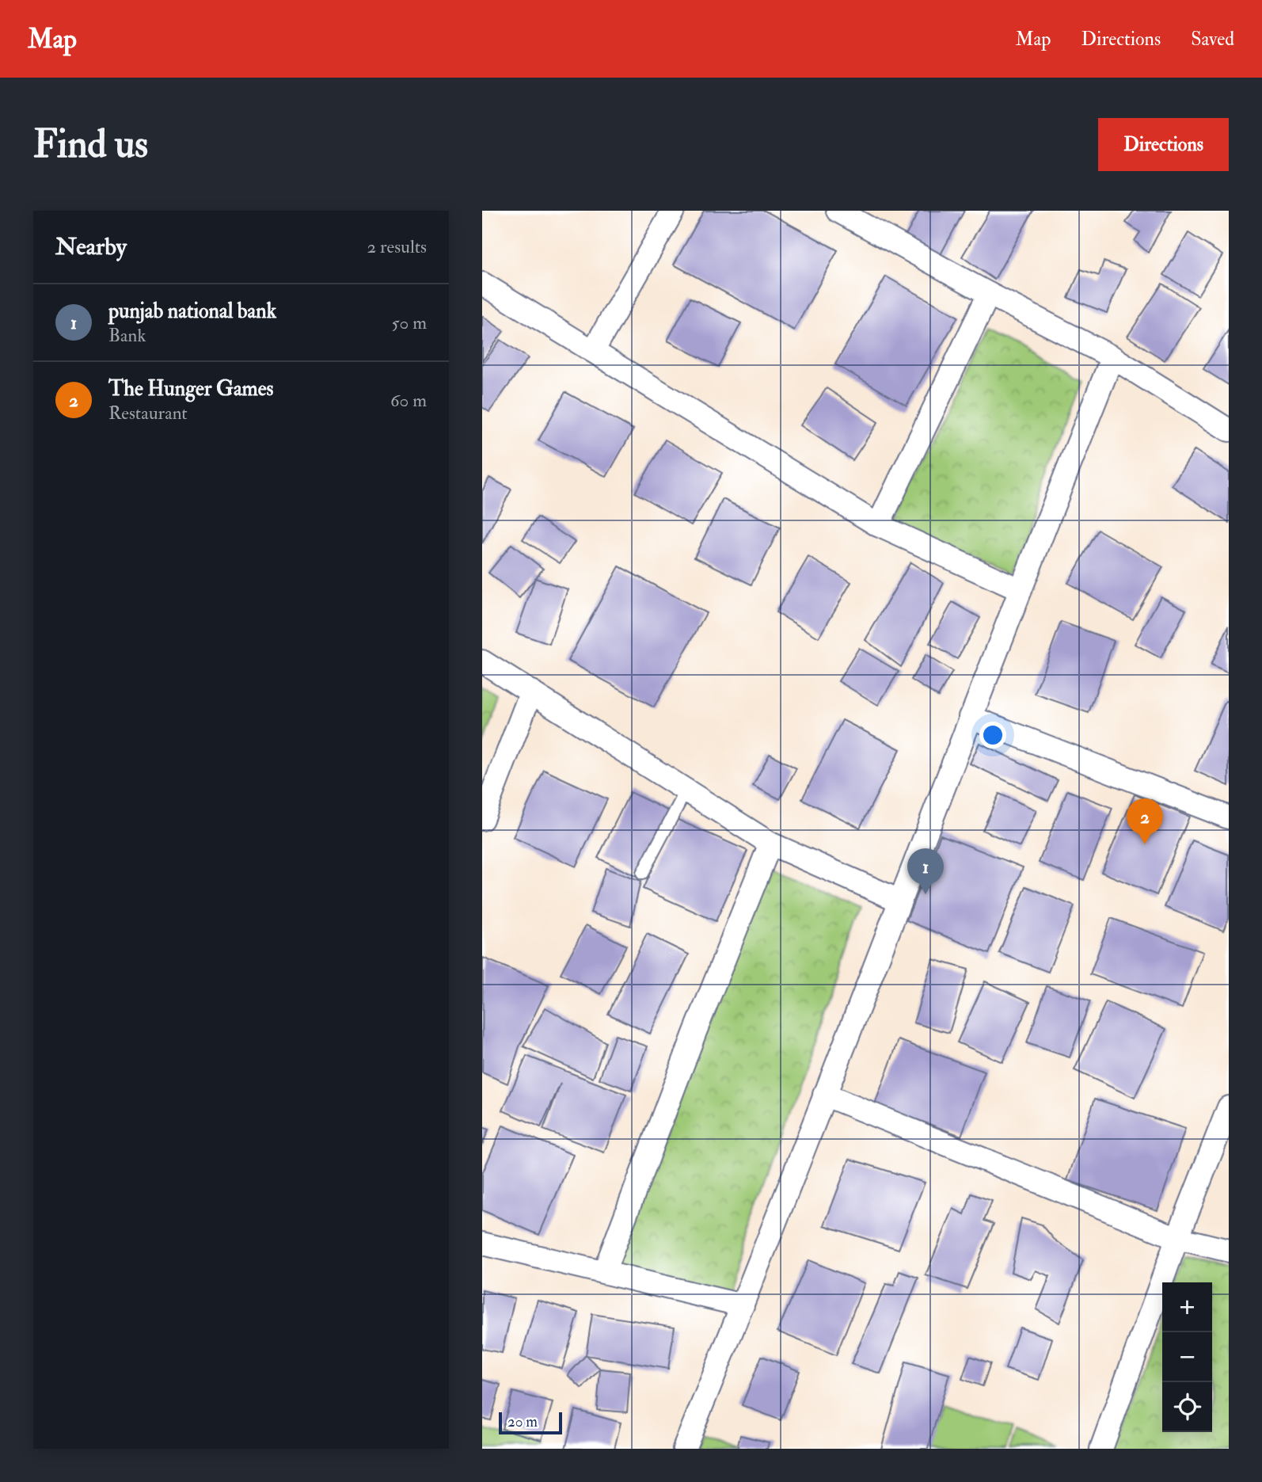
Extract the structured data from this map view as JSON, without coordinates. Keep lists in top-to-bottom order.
{
  "scale_bar": "20 m",
  "page": {
    "header": "Map",
    "nav": ["Map", "Directions", "Saved"],
    "buttons": "Directions",
    "title": "Find us",
    "heading": ["Nearby", "2 results"],
    "list": [
      {
        "mark": "1",
        "name": "punjab national bank",
        "note": "Bank",
        "value": "50 m"
      },
      {
        "mark": "2",
        "name": "The Hunger Games",
        "note": "Restaurant",
        "value": "60 m"
      }
    ],
    "pins": ["2", "1"],
    "map_buttons": ["+", "−"],
    "scale": "20 m"
  }
}
